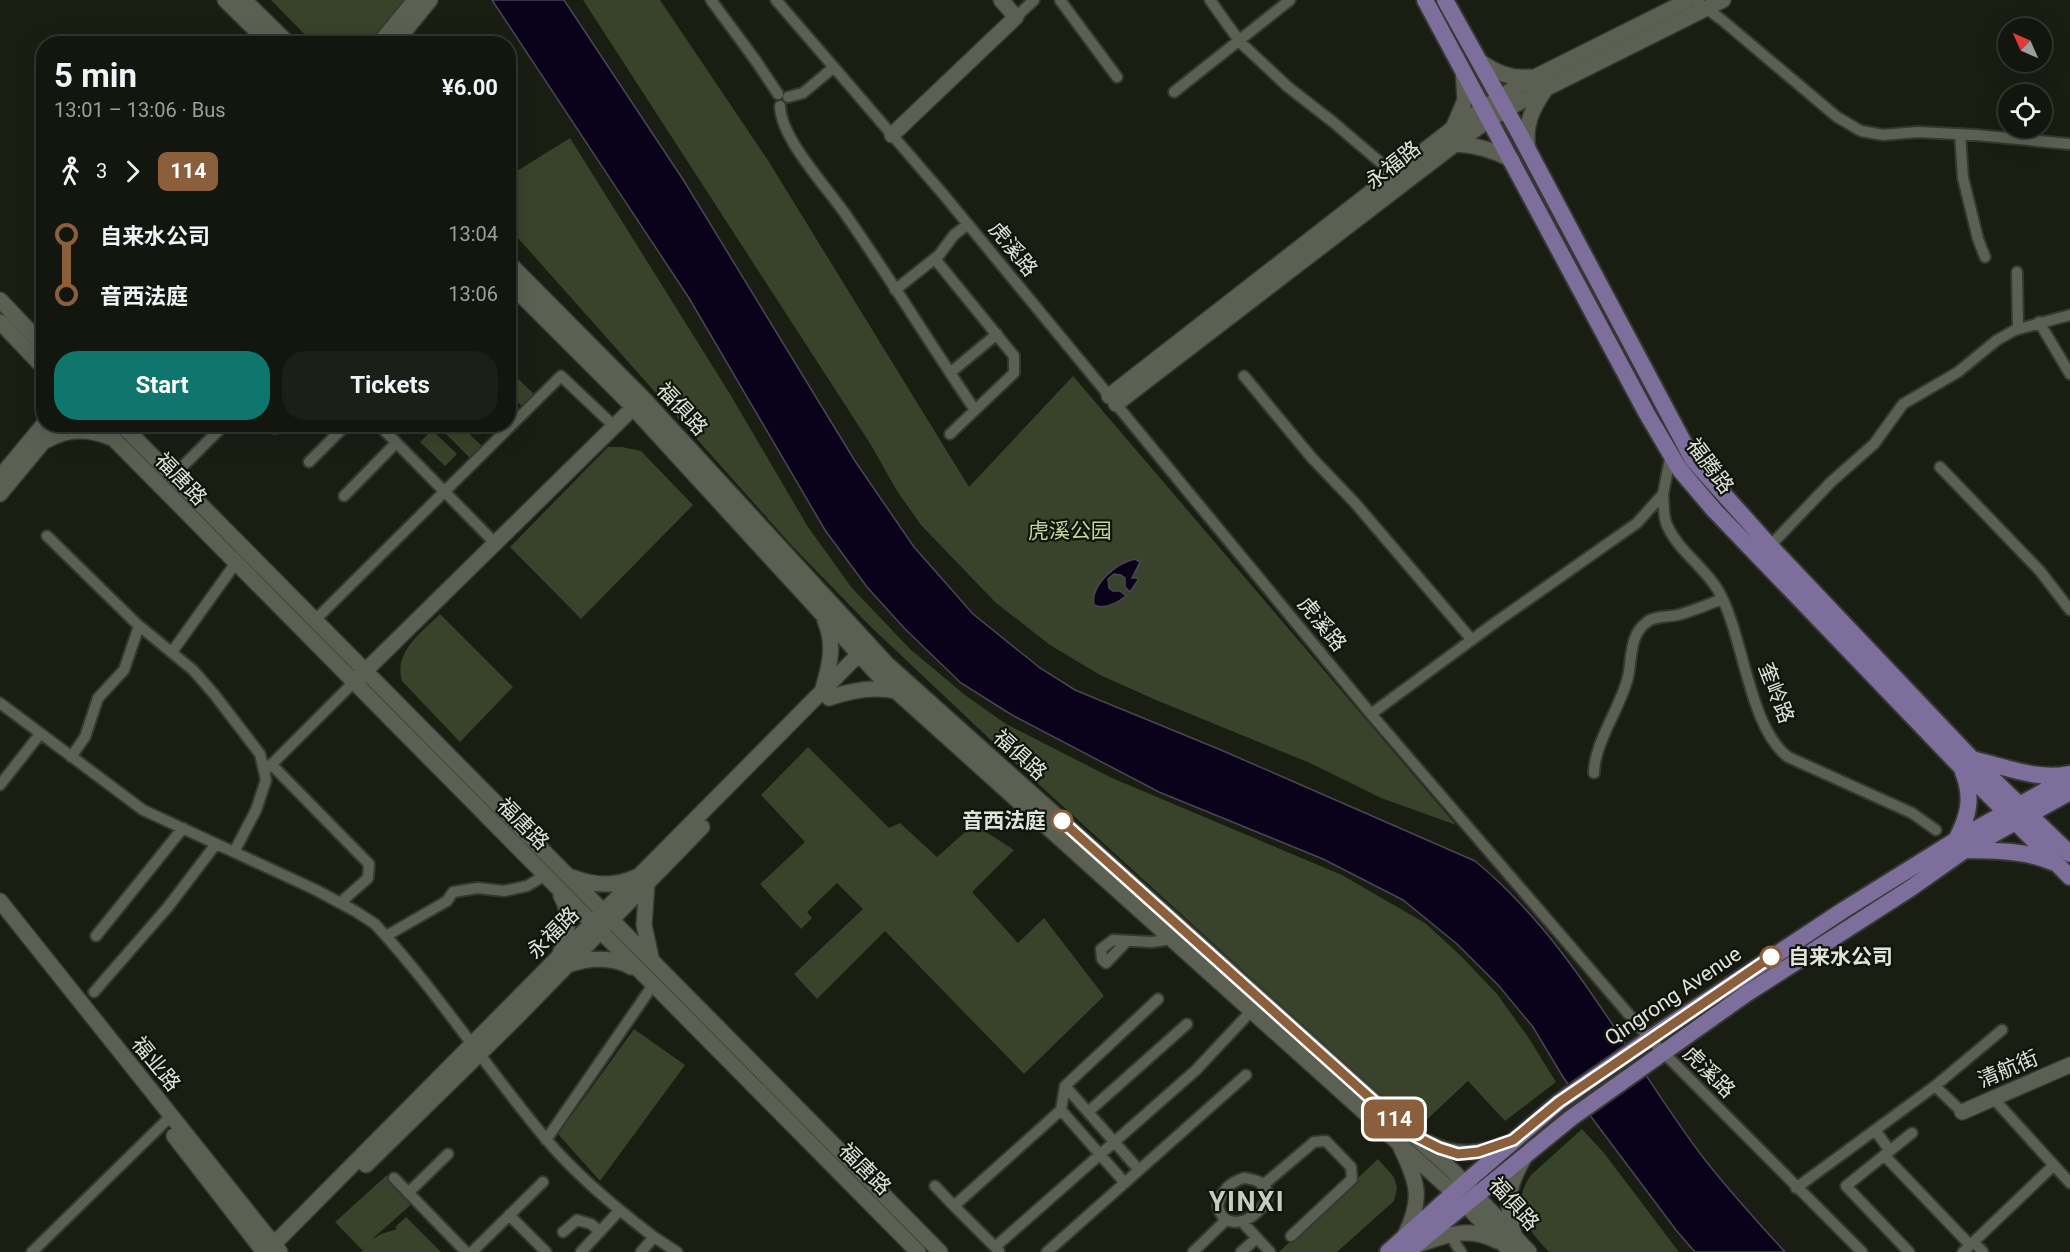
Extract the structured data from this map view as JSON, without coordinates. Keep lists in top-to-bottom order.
{
  "streets": {
    "main road": ["福腾路", "Qingrong Avenue"],
    "street": [
      "永福路",
      "虎溪路",
      "福俱路",
      "福唐路",
      "奎岭路",
      "福业路",
      "清航街"
    ]
  },
  "crossings": [
    ["永福路", "虎溪路"],
    ["永福路", "福俱路"],
    ["永福路", "福腾路"],
    ["永福路", "福唐路"],
    ["永福路", "福业路"],
    ["虎溪路", "Qingrong Avenue"],
    ["福俱路", "Qingrong Avenue"],
    ["福腾路", "Qingrong Avenue"]
  ],
  "districts": ["YINXI"],
  "parks": ["虎溪公园"],
  "places": ["音西法庭", "自来水公司"],
  "lines": ["bus line 114"],
  "north": "top left",
  "page": {
    "on_map": "114",
    "heading": ["5 min", "13:01 – 13:06 · Bus", "¥6.00"],
    "legs": ["3", "114"],
    "list": [
      {
        "name": "自来水公司",
        "value": "13:04"
      },
      {
        "name": "音西法庭",
        "value": "13:06"
      }
    ],
    "buttons": ["Start", "Tickets"]
  }
}
